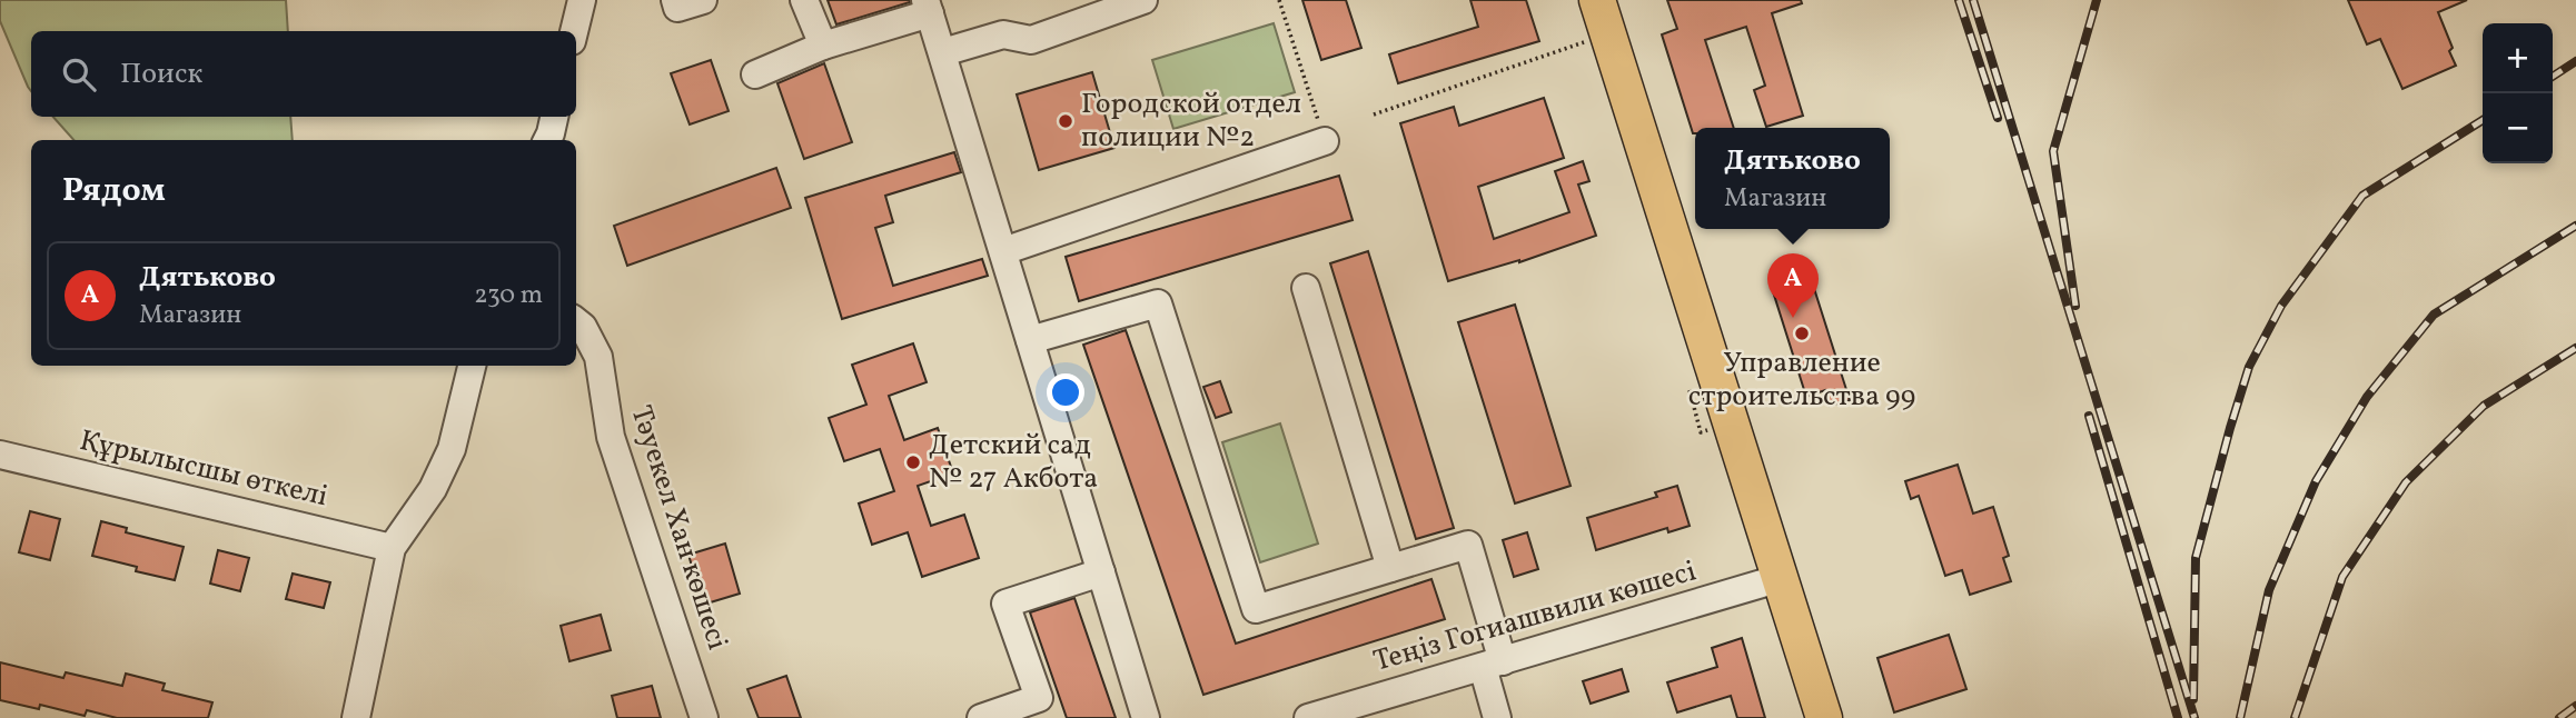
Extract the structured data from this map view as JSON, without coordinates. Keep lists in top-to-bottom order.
{
  "streets": {
    "street": ["Құрылысшы өткелі", "Тәуекел Хан көшесі", "Теңіз Гогиашвили көшесі"]
  },
  "places": ["Городской отдел полиции №2", "Управление строительства 99", "Детский сад № 27 Акбота"],
  "page": {
    "map_buttons": ["+", "−"],
    "search": "Поиск",
    "popup": ["Дятьково", "Магазин"],
    "heading": "Рядом",
    "list": [
      {
        "mark": "A",
        "name": "Дятьково",
        "note": "Магазин",
        "value": "230 m"
      }
    ],
    "pins": "A"
  }
}
